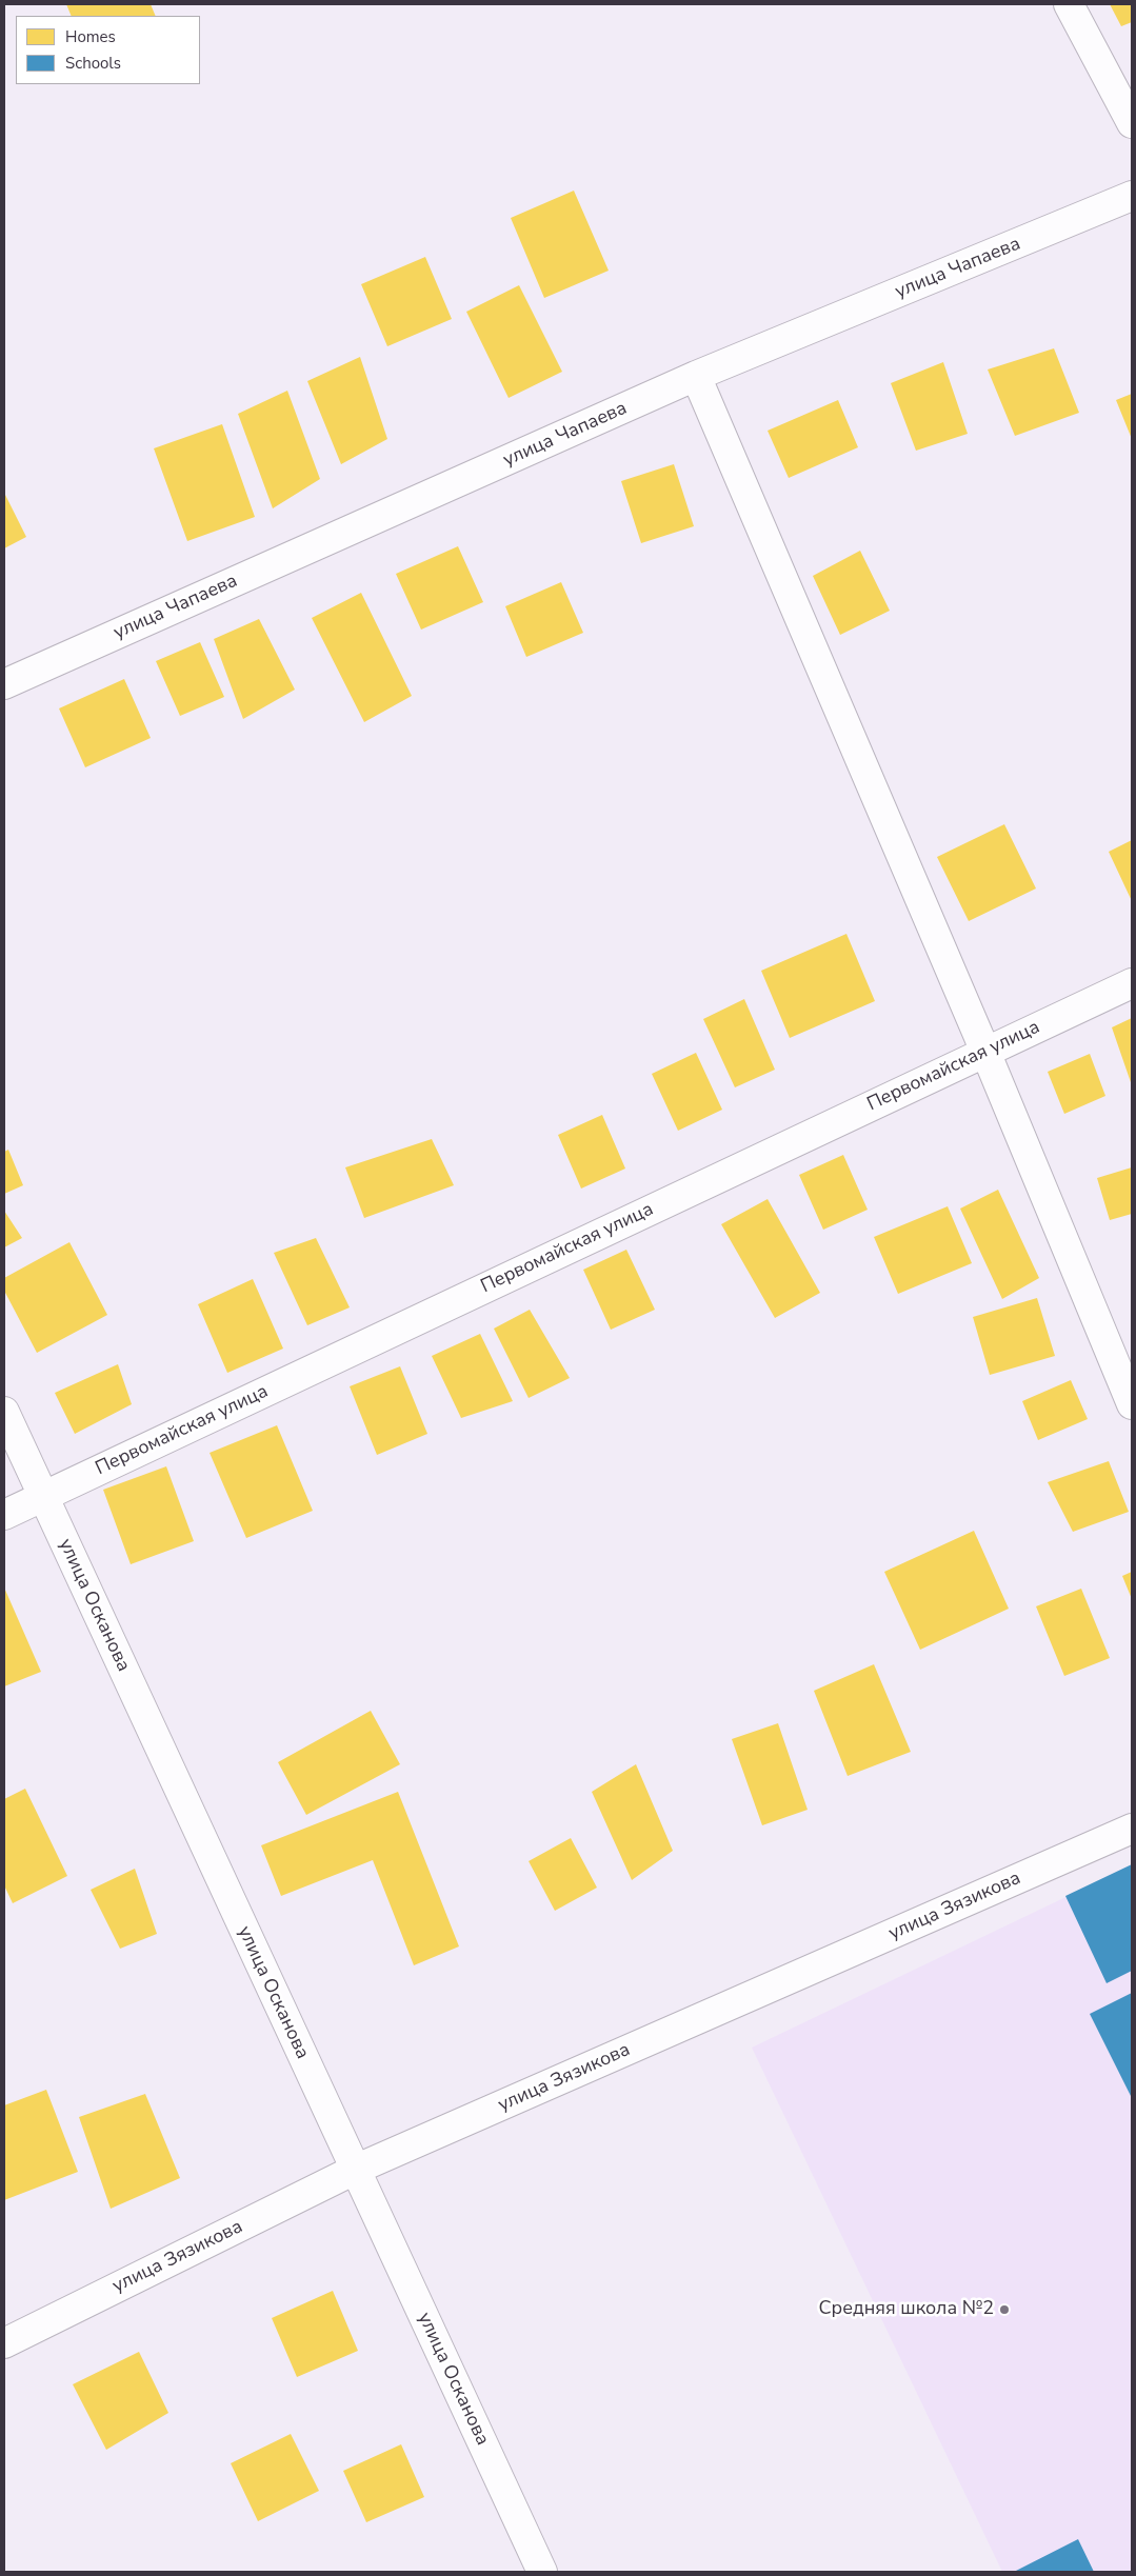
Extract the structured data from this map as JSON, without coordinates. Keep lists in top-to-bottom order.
{
  "streets": {
    "street": [
      "улица Чапаева",
      "Первомайская улица",
      "улица Осканова",
      "улица Зязикова"
    ]
  },
  "crossings": [
    ["Первомайская улица", "улица Осканова"],
    ["улица Осканова", "улица Зязикова"]
  ],
  "places": ["Средняя школа №2"],
  "legend": ["Homes", "Schools"]
}
